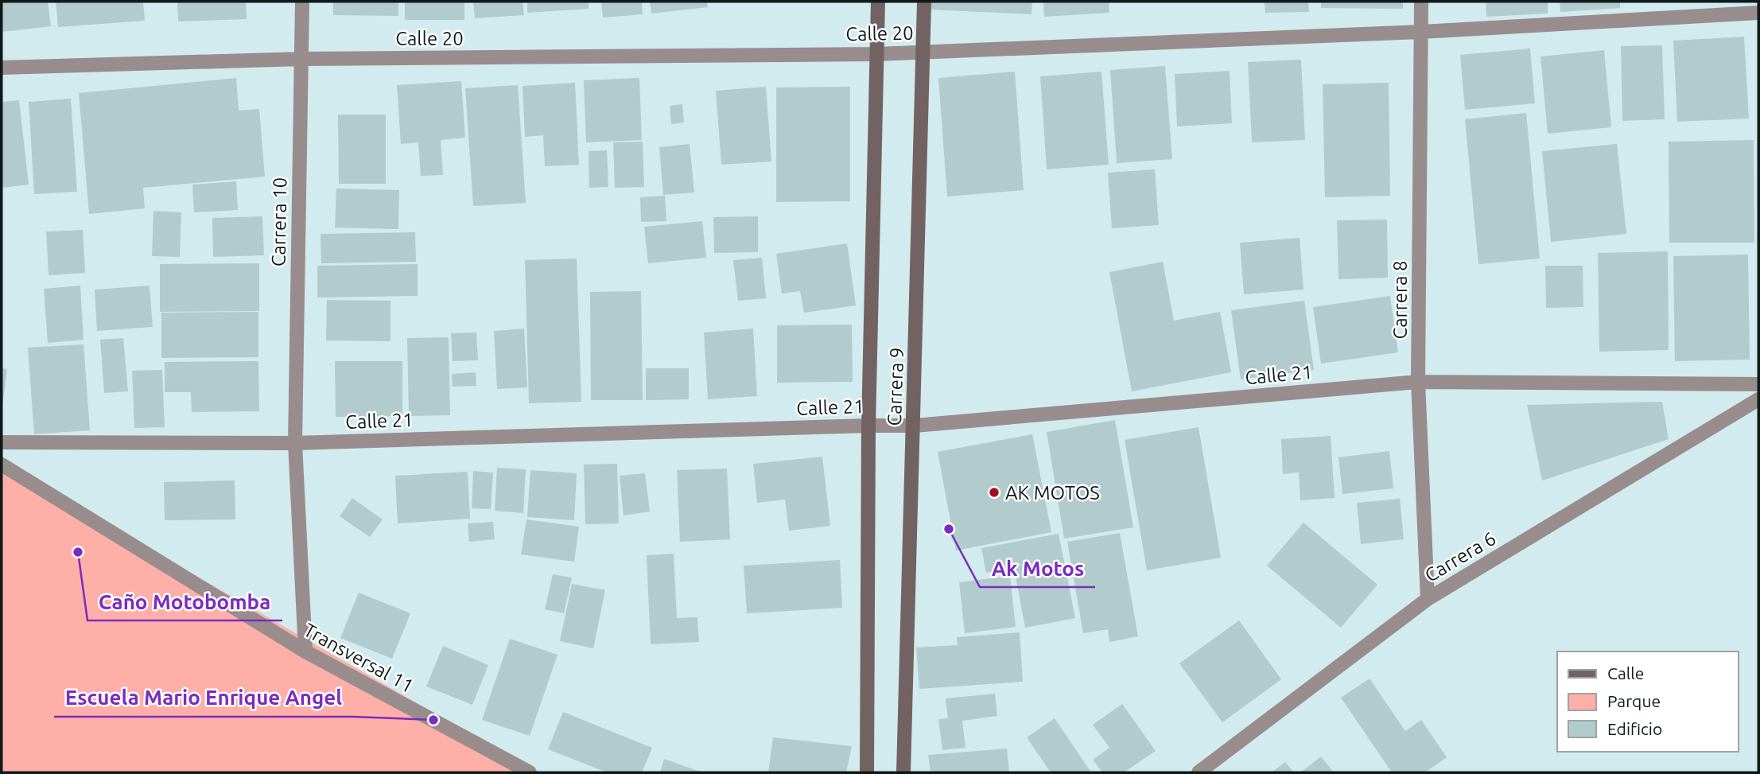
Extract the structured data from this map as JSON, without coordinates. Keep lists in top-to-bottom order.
{
  "streets": {
    "street": [
      "Calle 20",
      "Carrera 10",
      "Carrera 8",
      "Calle 21",
      "Carrera 9",
      "Carrera 6",
      "Transversal 11"
    ]
  },
  "crossings": [
    ["Calle 20", "Carrera 10"],
    ["Calle 20", "Carrera 8"],
    ["Calle 20", "Carrera 9"],
    ["Carrera 10", "Calle 21"],
    ["Carrera 10", "Transversal 11"],
    ["Carrera 8", "Calle 21"],
    ["Carrera 8", "Carrera 6"],
    ["Calle 21", "Carrera 9"]
  ],
  "places": [
    "AK MOTOS",
    "Ak Motos",
    "Caño Motobomba",
    "Escuela Mario Enrique Angel"
  ],
  "legend": ["Calle", "Parque", "Edificio"]
}
